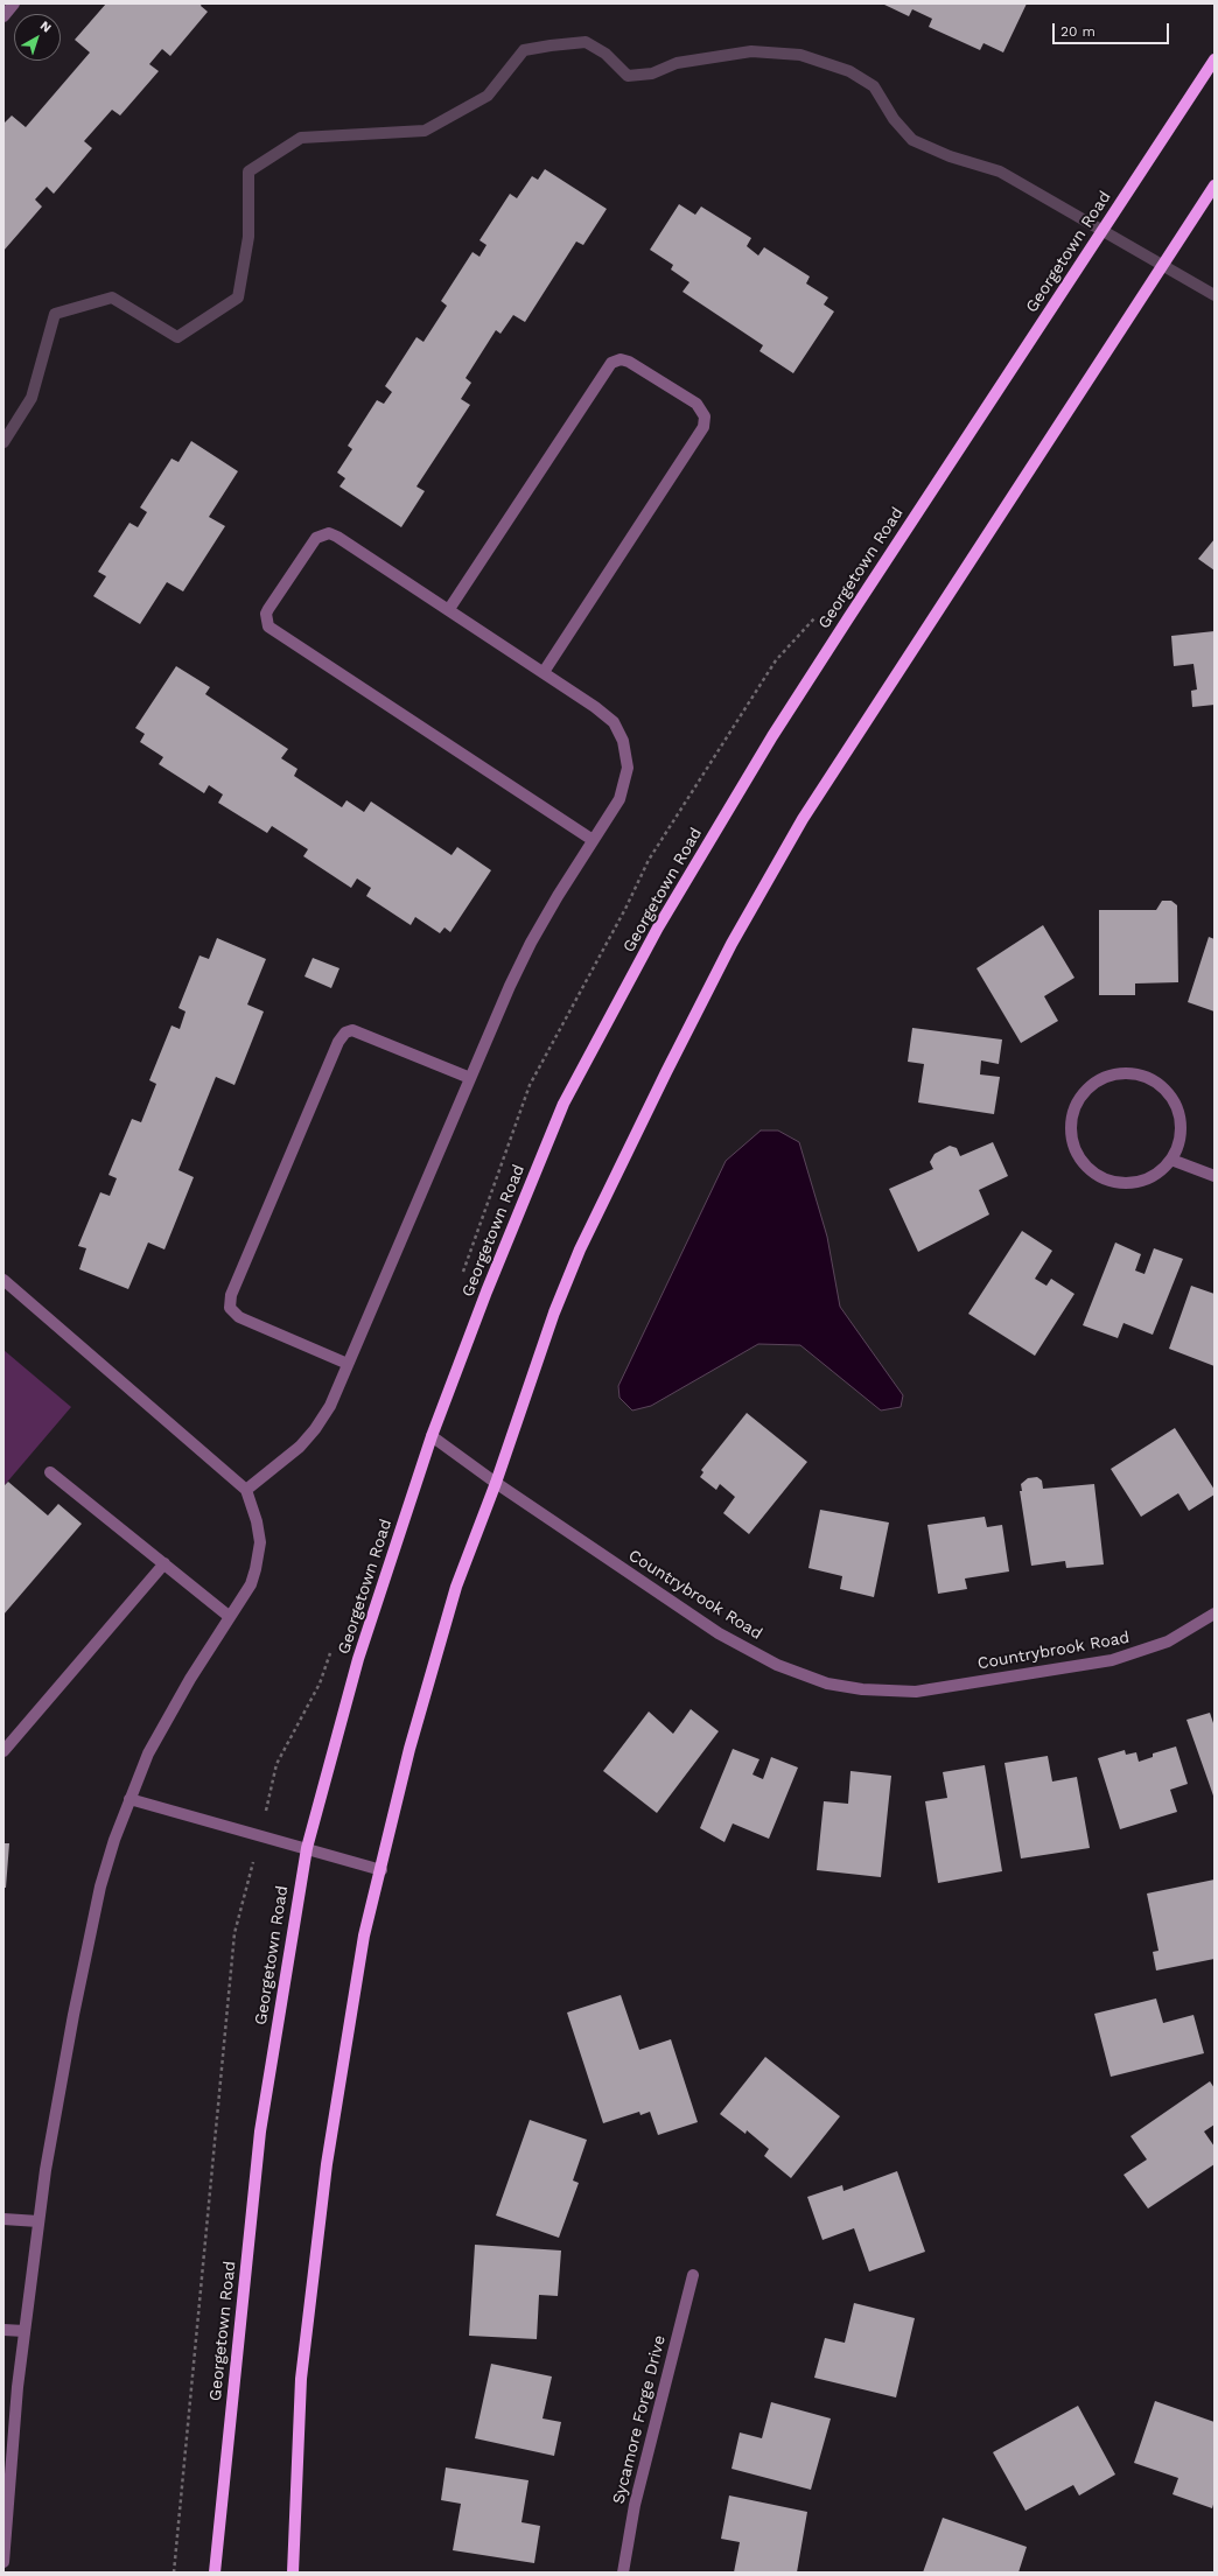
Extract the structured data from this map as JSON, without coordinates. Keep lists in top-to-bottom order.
{
  "streets": {
    "main road": ["Georgetown Road"],
    "street": ["Countrybrook Road", "Sycamore Forge Drive"]
  },
  "crossings": [
    ["Georgetown Road", "Countrybrook Road"]
  ],
  "scale_bar": "20 m",
  "north": "top right"
}
